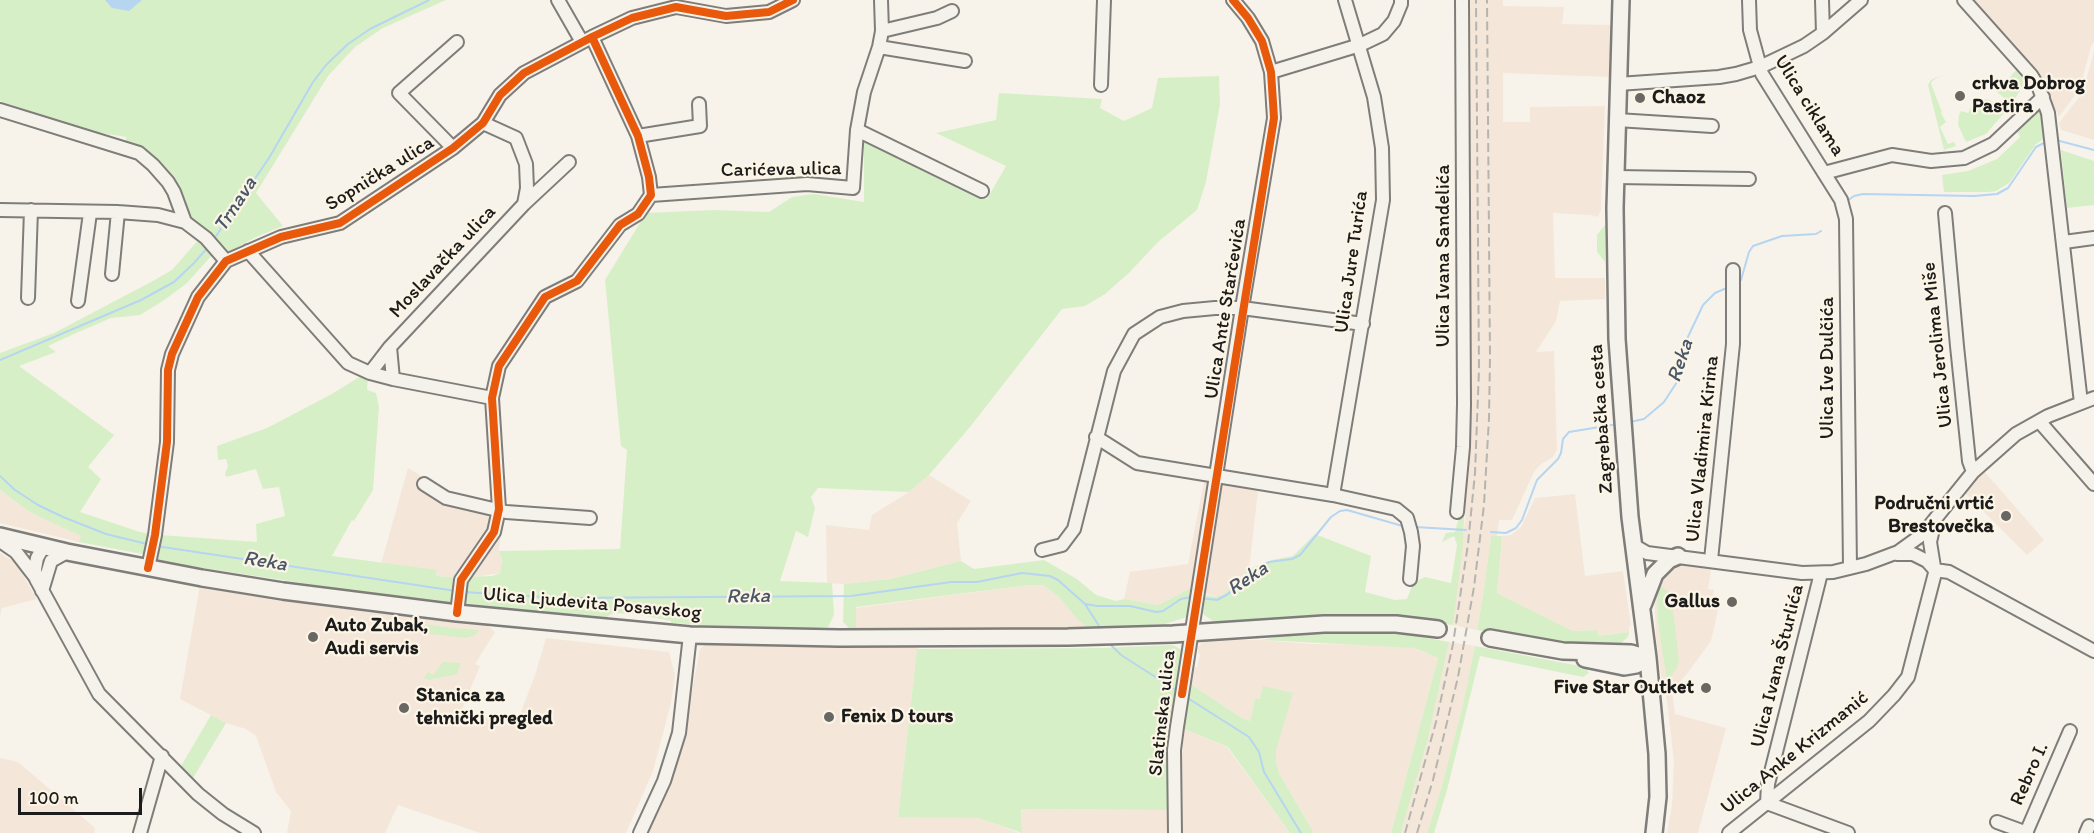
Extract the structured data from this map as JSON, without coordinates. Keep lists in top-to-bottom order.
{
  "streets": {
    "main road": ["Zagrebačka cesta", "Ulica Ljudevita Posavskog"],
    "street": [
      "Ulica ciklama",
      "Carićeva ulica",
      "Sopnička ulica",
      "Ulica Ivana Sandelića",
      "Moslavačka ulica",
      "Ulica Jure Turića",
      "Ulica Ante Starčevića",
      "Ulica Jerolima Miše",
      "Ulica Ive Dulčića",
      "Ulica Vladimira Kirina",
      "Ulica Ivana Šturlića",
      "Slatinska ulica",
      "Ulica Anke Krizmanić",
      "Rebro I."
    ]
  },
  "crossings": [
    ["Ulica ciklama", "Ulica Ive Dulčića"],
    ["Sopnička ulica", "Moslavačka ulica"],
    ["Sopnička ulica", "Ulica Ljudevita Posavskog"],
    ["Ulica Ante Starčevića", "Ulica Ljudevita Posavskog"],
    ["Ulica Ante Starčevića", "Slatinska ulica"],
    ["Ulica Ljudevita Posavskog", "Slatinska ulica"],
    ["Ulica Ivana Šturlića", "Ulica Anke Krizmanić"]
  ],
  "water": ["Trnava", "Reka"],
  "places": [
    "crkva Dobrog Pastira",
    "Chaoz",
    "Područni vrtić Brestovečka",
    "Gallus",
    "Auto Zubak, Audi servis",
    "Five Star Outket",
    "Stanica za tehnički pregled",
    "Fenix D tours"
  ],
  "scale_bar": "100 m"
}
